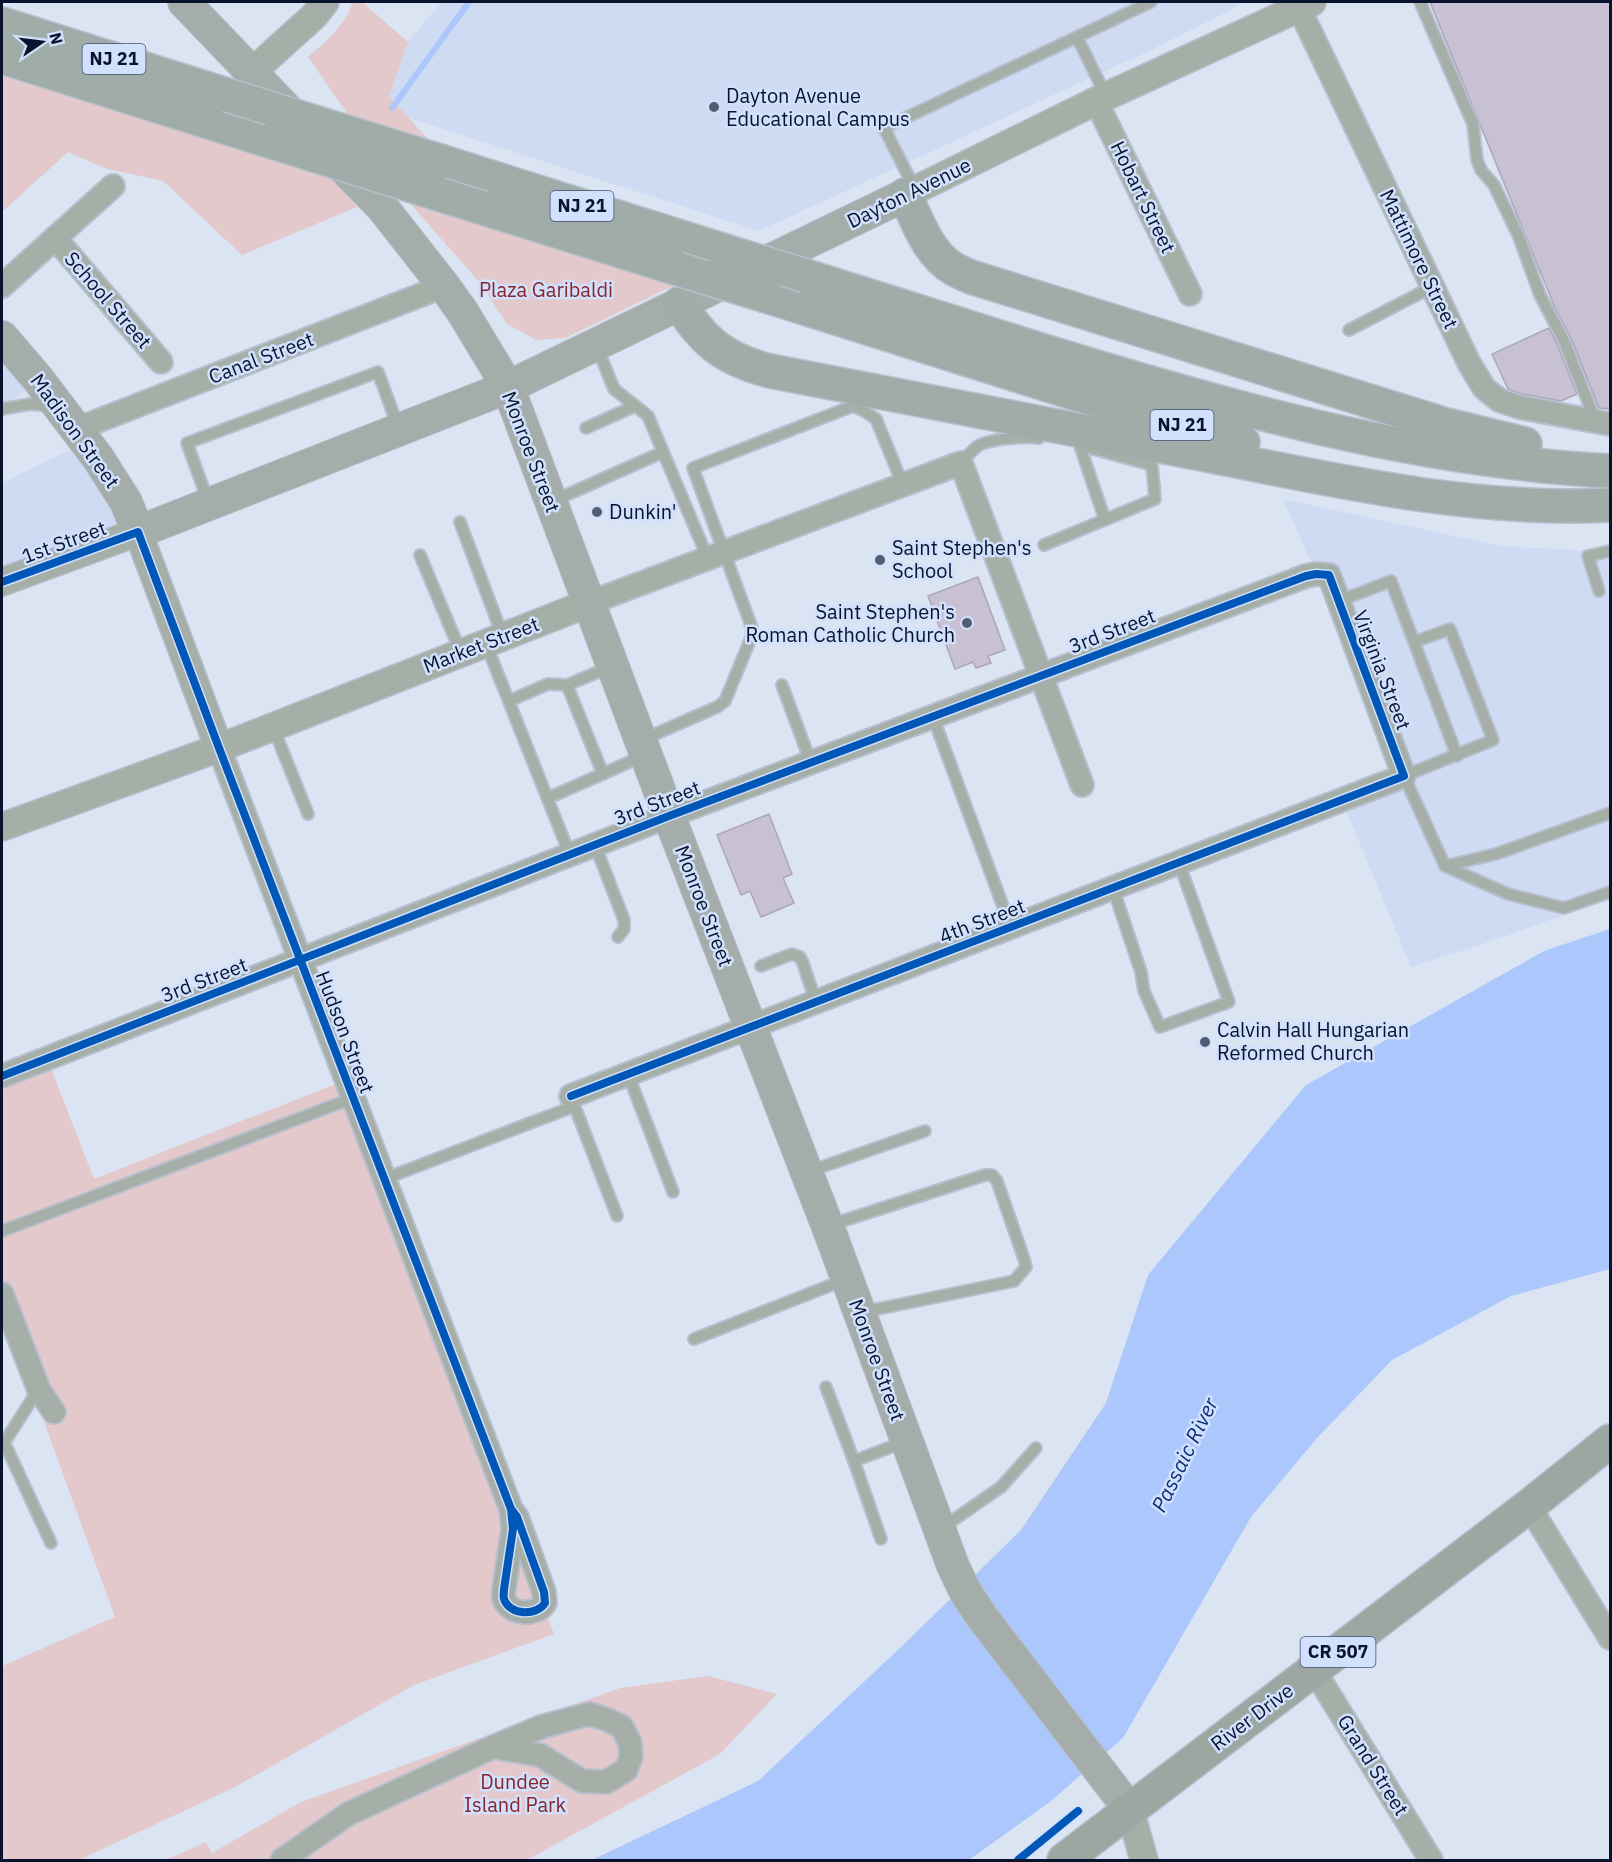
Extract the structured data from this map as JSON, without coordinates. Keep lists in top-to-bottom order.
{
  "streets": {
    "highway": ["NJ 21"],
    "main road": [
      "Dayton Avenue",
      "Madison Street",
      "Monroe Street",
      "1st Street",
      "CR 507",
      "River Drive"
    ],
    "street": [
      "Hobart Street",
      "Mattimore Street",
      "School Street",
      "Canal Street",
      "3rd Street",
      "Market Street",
      "Virginia Street",
      "4th Street",
      "Hudson Street",
      "Grand Street"
    ]
  },
  "crossings": [
    ["Dayton Avenue", "Hobart Street"],
    ["Dayton Avenue", "Mattimore Street"],
    ["Dayton Avenue", "Monroe Street"],
    ["Dayton Avenue", "1st Street"],
    ["Canal Street", "Madison Street"],
    ["Canal Street", "Monroe Street"],
    ["Madison Street", "1st Street"],
    ["Madison Street", "Hudson Street"],
    ["Monroe Street", "1st Street"],
    ["Monroe Street", "3rd Street"],
    ["Monroe Street", "Market Street"],
    ["Monroe Street", "4th Street"],
    ["Monroe Street", "River Drive"],
    ["1st Street", "Hudson Street"],
    ["3rd Street", "Virginia Street"],
    ["3rd Street", "Hudson Street"],
    ["Market Street", "Hudson Street"],
    ["Virginia Street", "4th Street"],
    ["River Drive", "Grand Street"]
  ],
  "water": ["Passaic River"],
  "parks": ["Plaza Garibaldi", "Dundee Island Park"],
  "places": [
    "Dayton Avenue Educational Campus",
    "Dunkin'",
    "Saint Stephen's School",
    "Saint Stephen's Roman Catholic Church",
    "Calvin Hall Hungarian Reformed Church"
  ],
  "north": "right"
}
